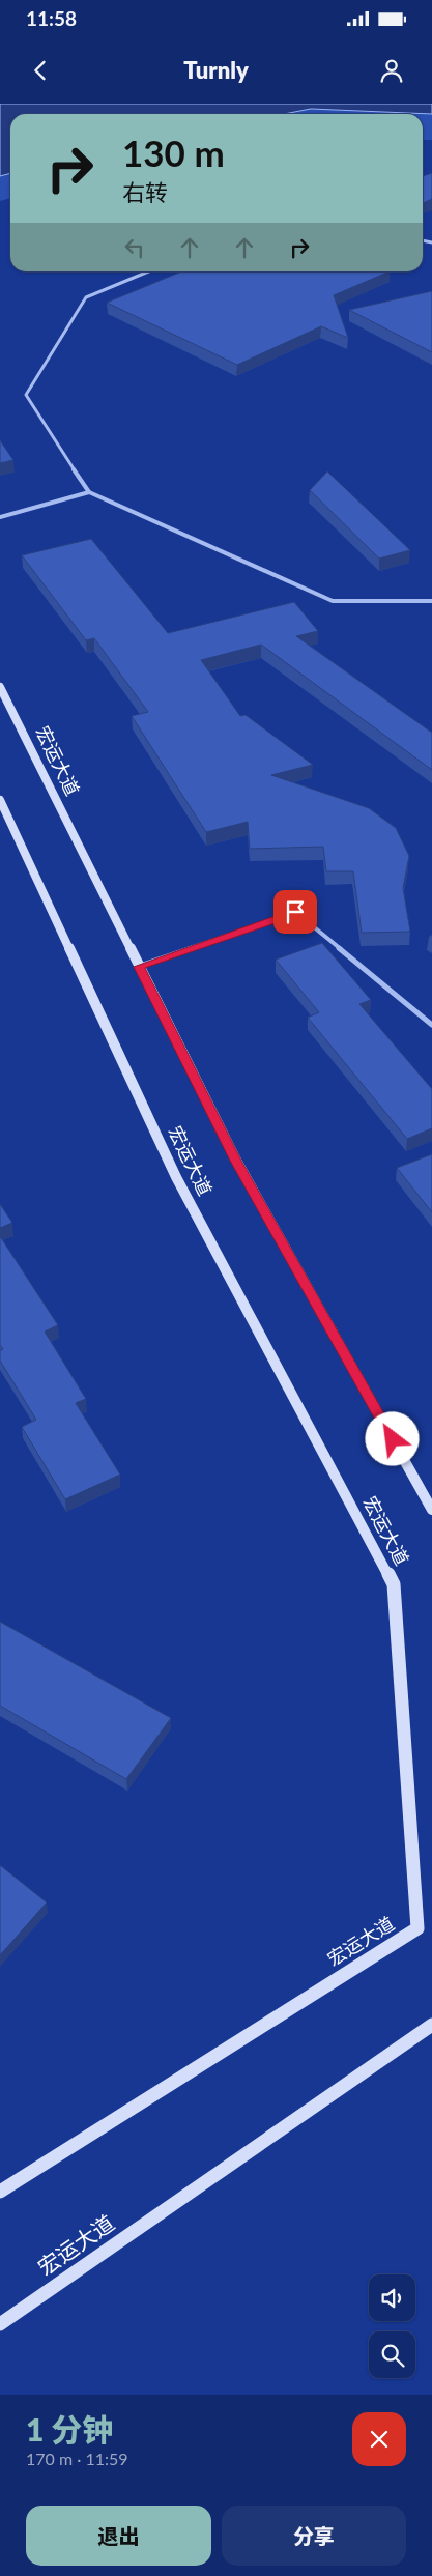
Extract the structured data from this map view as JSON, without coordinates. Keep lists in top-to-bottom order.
{
  "streets": {
    "main road": ["宏运大道"]
  },
  "page": {
    "status": "11:58",
    "header": "Turnly",
    "turn": ["130 m", "右转"],
    "heading": ["1 分钟", "170 m · 11:59"],
    "buttons": ["退出", "分享"]
  }
}
